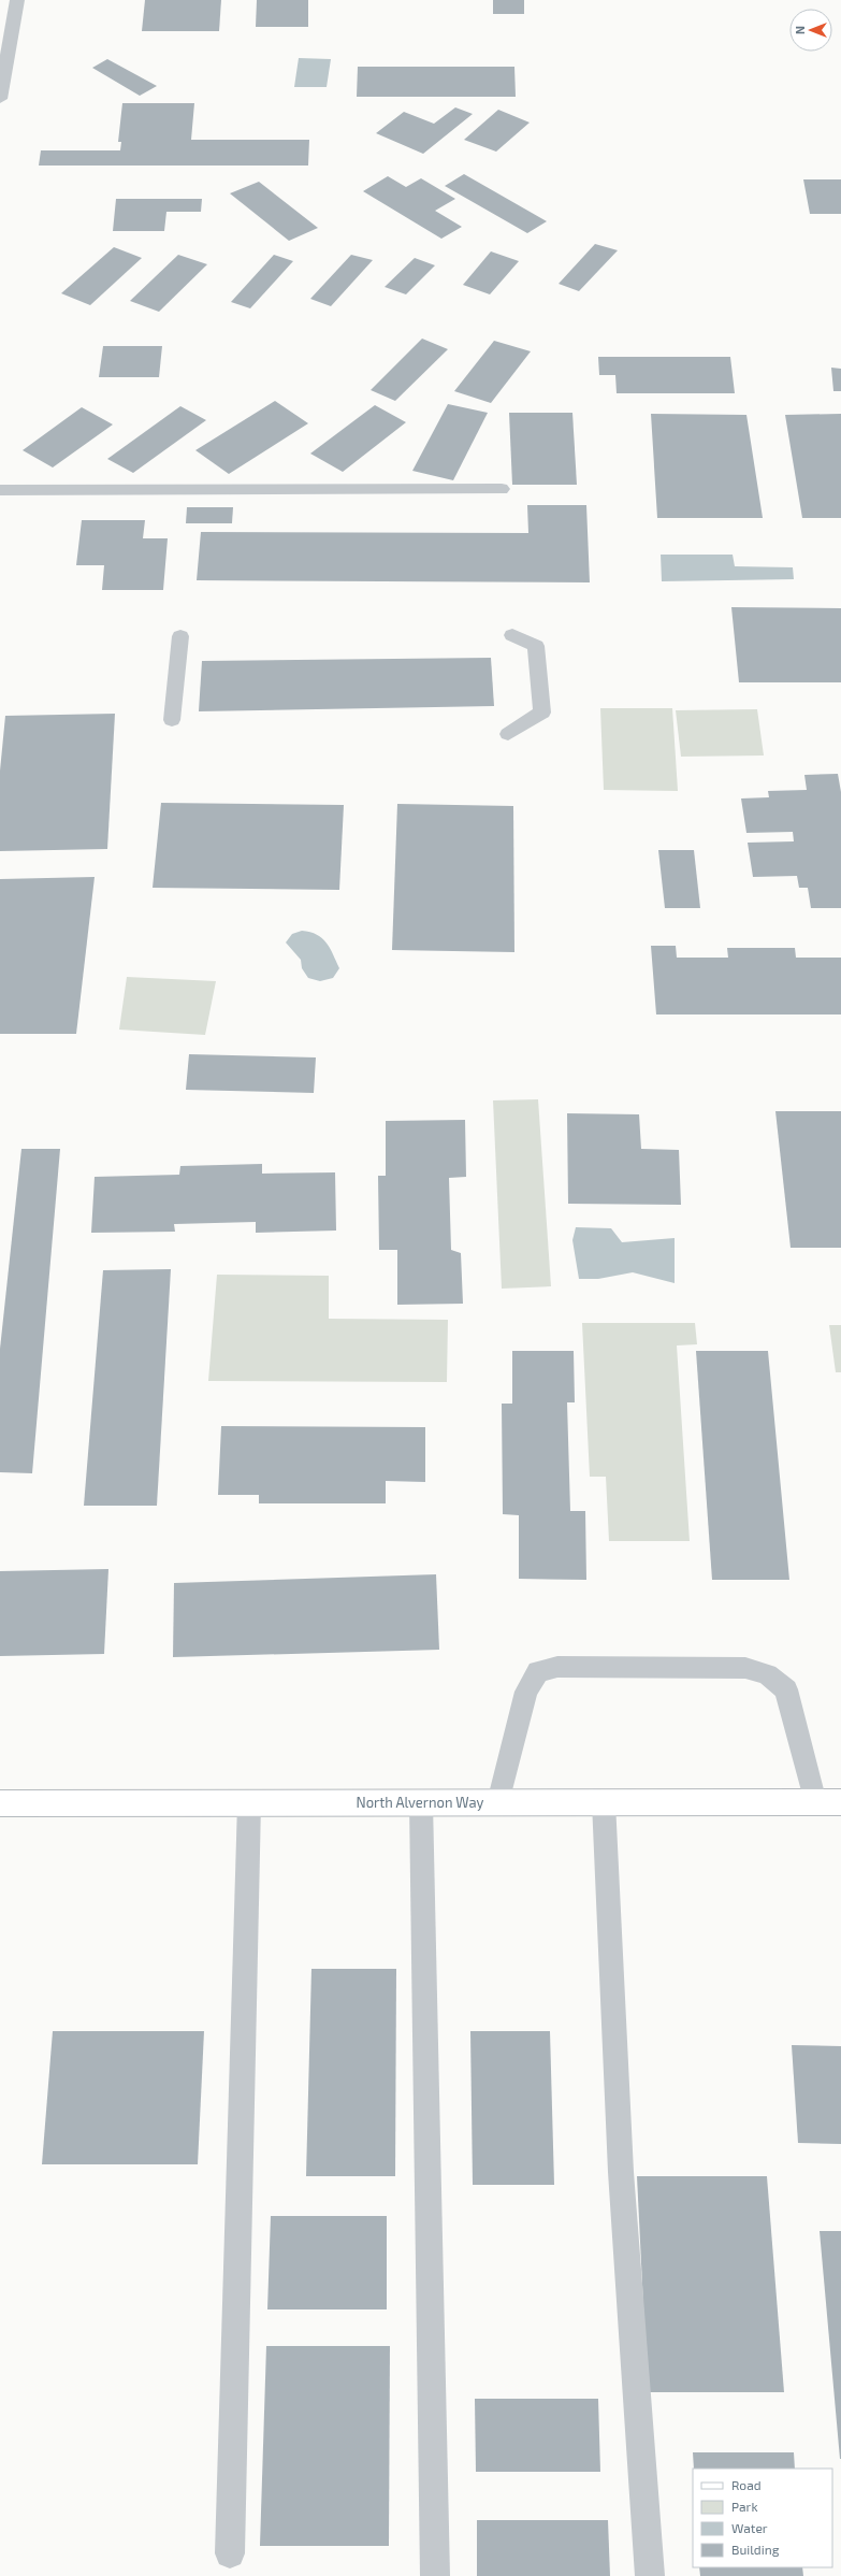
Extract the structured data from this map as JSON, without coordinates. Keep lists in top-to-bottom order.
{
  "streets": {
    "main road": ["North Alvernon Way"]
  },
  "legend": [
    "Road",
    "Park",
    "Water",
    "Building"
  ],
  "north": "left"
}
